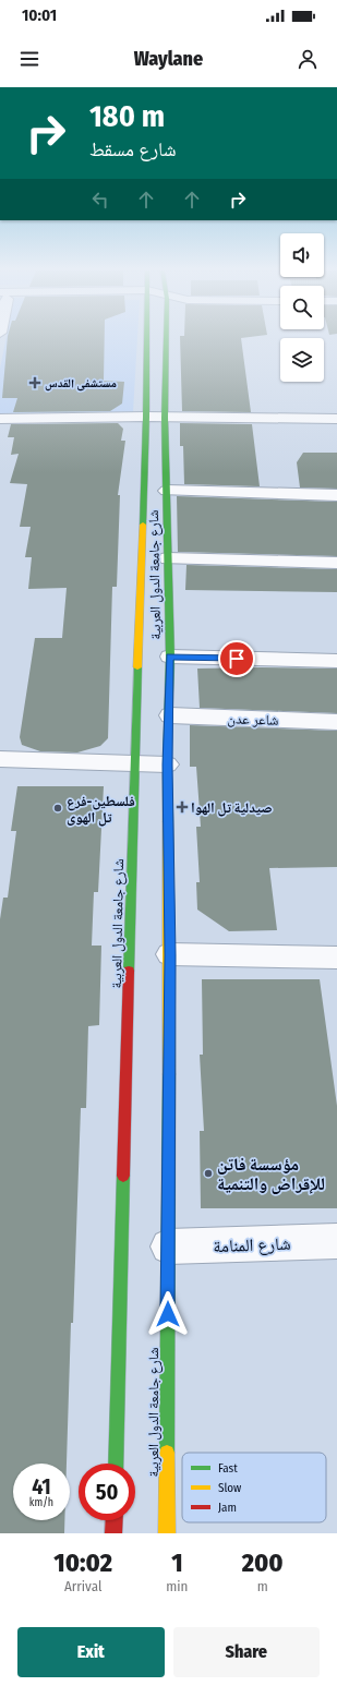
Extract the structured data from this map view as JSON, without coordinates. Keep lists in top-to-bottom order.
{
  "streets": {
    "main road": ["شارع جامعة الدول العربية"],
    "street": ["شاعر عدن", "شارع المنامة"]
  },
  "crossings": [
    ["شارع جامعة الدول العربية", "شاعر عدن"],
    ["شارع جامعة الدول العربية", "شارع المنامة"]
  ],
  "places": {
    "health": ["مستشفى القدس", "صيدلية تل الهوا"],
    "other": ["فلسطين-فرع تل الهوى", "مؤسسة فاتن للإقراض والتنمية"]
  },
  "legend": ["Fast", "Slow", "Jam"],
  "page": {
    "status": "10:01",
    "header": "Waylane",
    "turn": ["180 m", "شارع مسقط"],
    "speed": "41 km/h",
    "limit": "50",
    "eta": [
      "10:02",
      "Arrival",
      "1",
      "min",
      "200",
      "m"
    ],
    "buttons": ["Exit", "Share"]
  }
}
